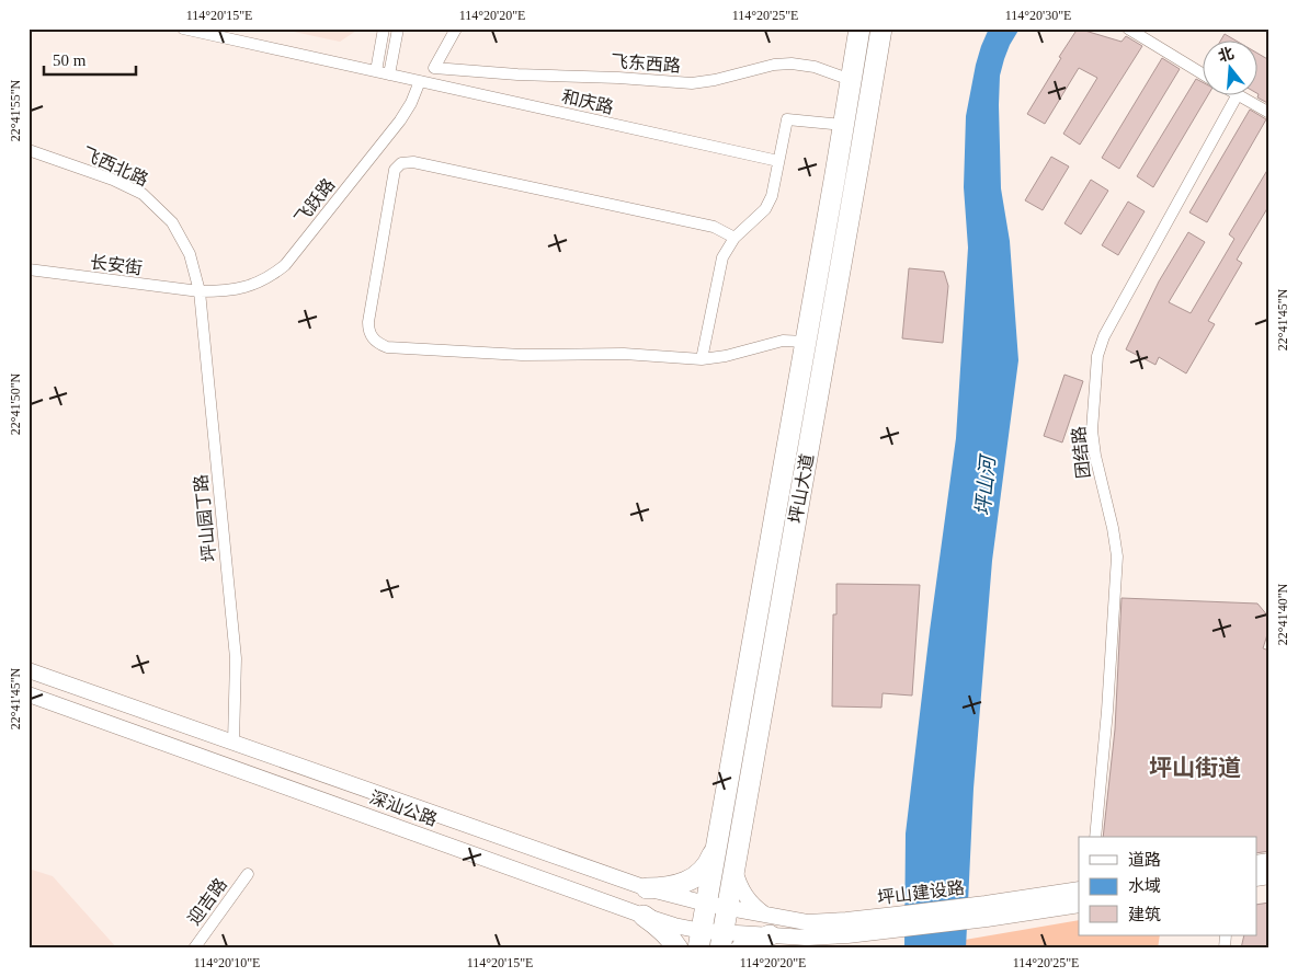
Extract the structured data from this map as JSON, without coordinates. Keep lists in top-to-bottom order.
{
  "streets": {
    "highway": ["坪山大道"],
    "main road": ["深汕公路", "坪山建设路"],
    "street": [
      "飞东西路",
      "和庆路",
      "飞西北路",
      "飞跃路",
      "长安街",
      "团结路",
      "坪山园丁路",
      "迎吉路"
    ]
  },
  "crossings": [
    ["飞东西路", "坪山大道"],
    ["和庆路", "飞跃路"],
    ["飞西北路", "飞跃路"],
    ["飞西北路", "长安街"],
    ["飞西北路", "坪山园丁路"],
    ["飞跃路", "长安街"],
    ["飞跃路", "坪山园丁路"],
    ["长安街", "坪山园丁路"],
    ["坪山大道", "深汕公路"],
    ["坪山园丁路", "深汕公路"],
    ["深汕公路", "坪山建设路"]
  ],
  "districts": ["坪山街道"],
  "water": ["坪山河"],
  "legend": ["道路", "水域", "建筑"],
  "scale_bar": "50 m",
  "north": "top",
  "coordinates": [
    "114°20'15\"E",
    "114°20'20\"E",
    "114°20'25\"E",
    "114°20'30\"E",
    "22°41'55\"N",
    "22°41'45\"N",
    "22°41'50\"N",
    "22°41'40\"N",
    "114°20'10\"E"
  ]
}
